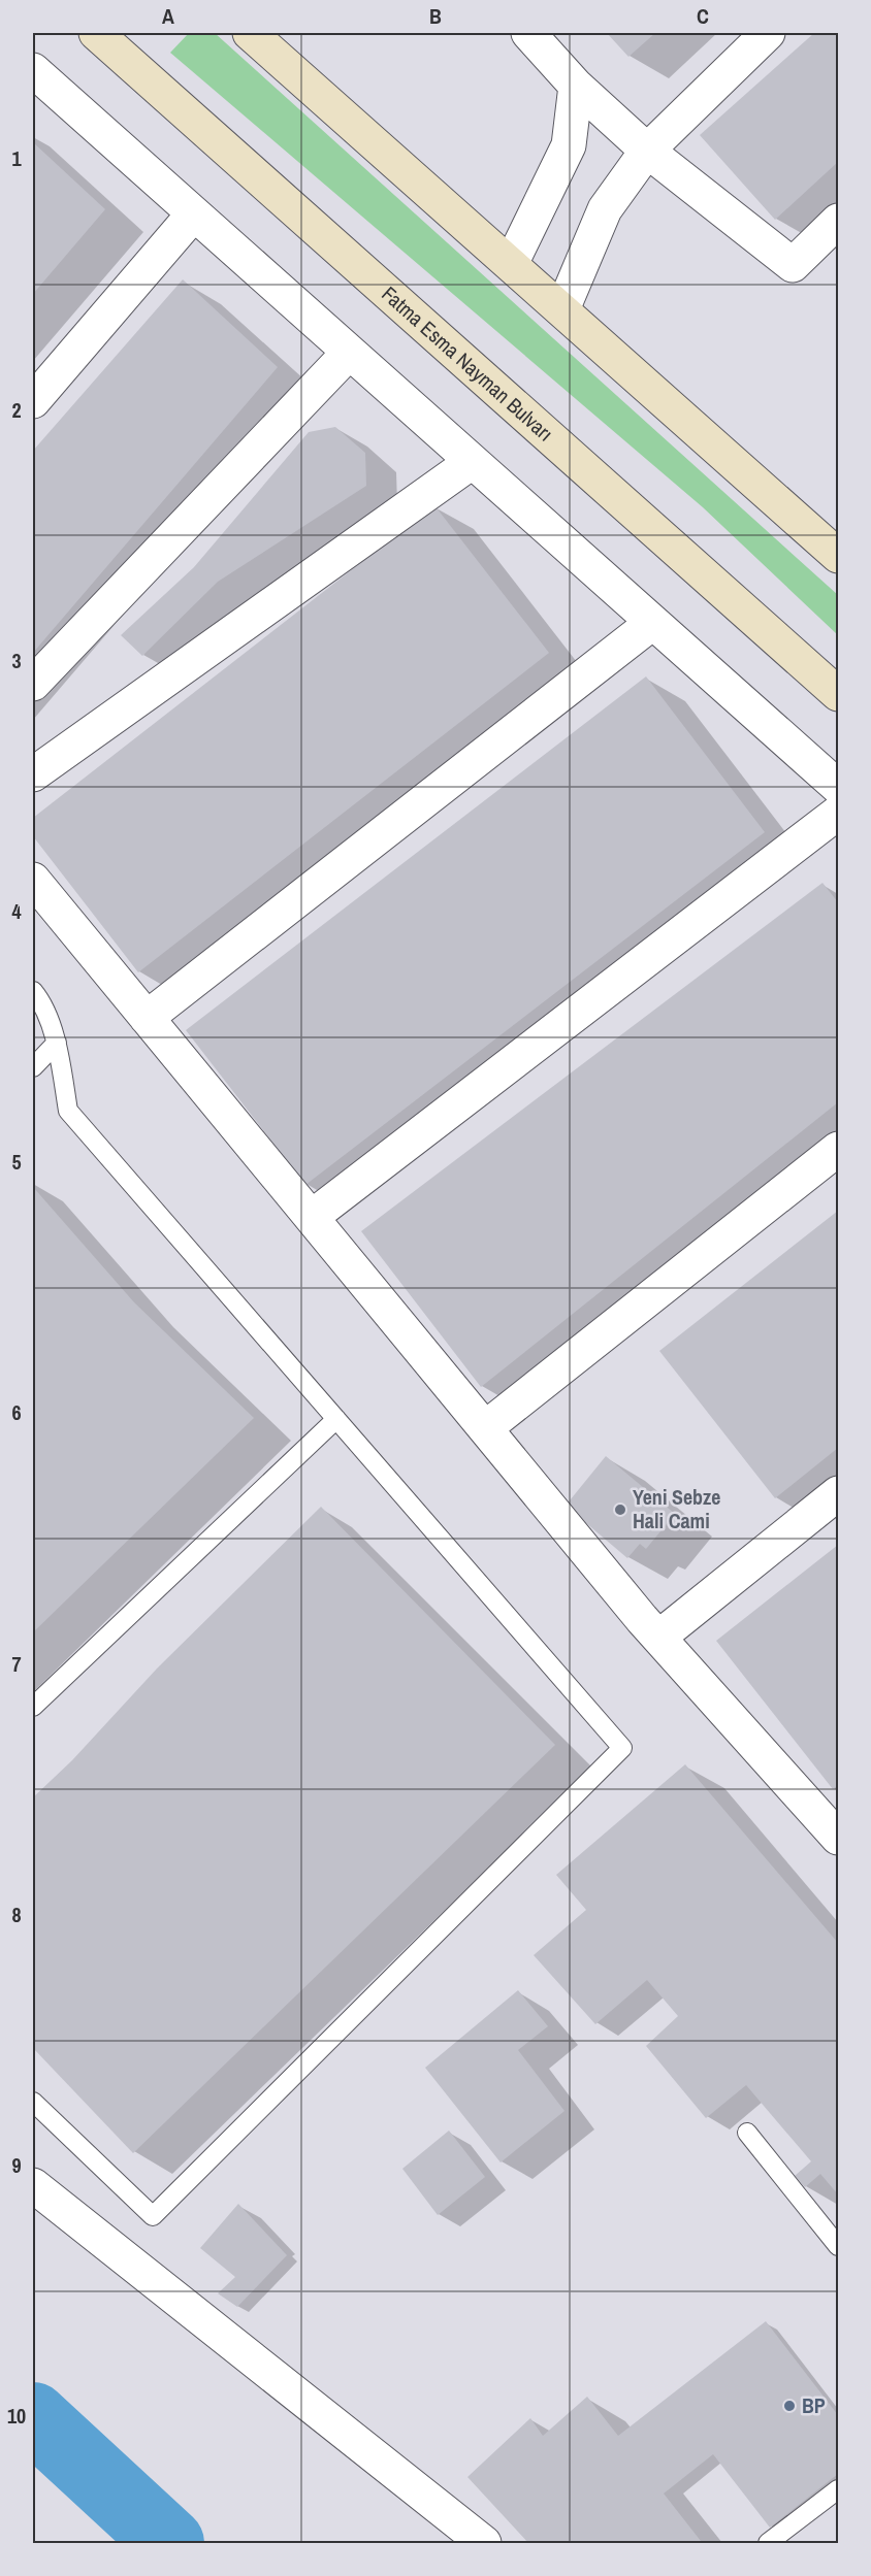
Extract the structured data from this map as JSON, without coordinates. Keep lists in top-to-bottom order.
{
  "streets": {
    "main road": ["Fatma Esma Nayman Bulvarı"]
  },
  "places": ["Yeni Sebze Hali Cami", "BP"],
  "grid": {
    "columns": ["A", "B", "C"],
    "rows": [
      "1",
      "2",
      "3",
      "4",
      "5",
      "6",
      "7",
      "8",
      "9",
      "10"
    ]
  }
}
